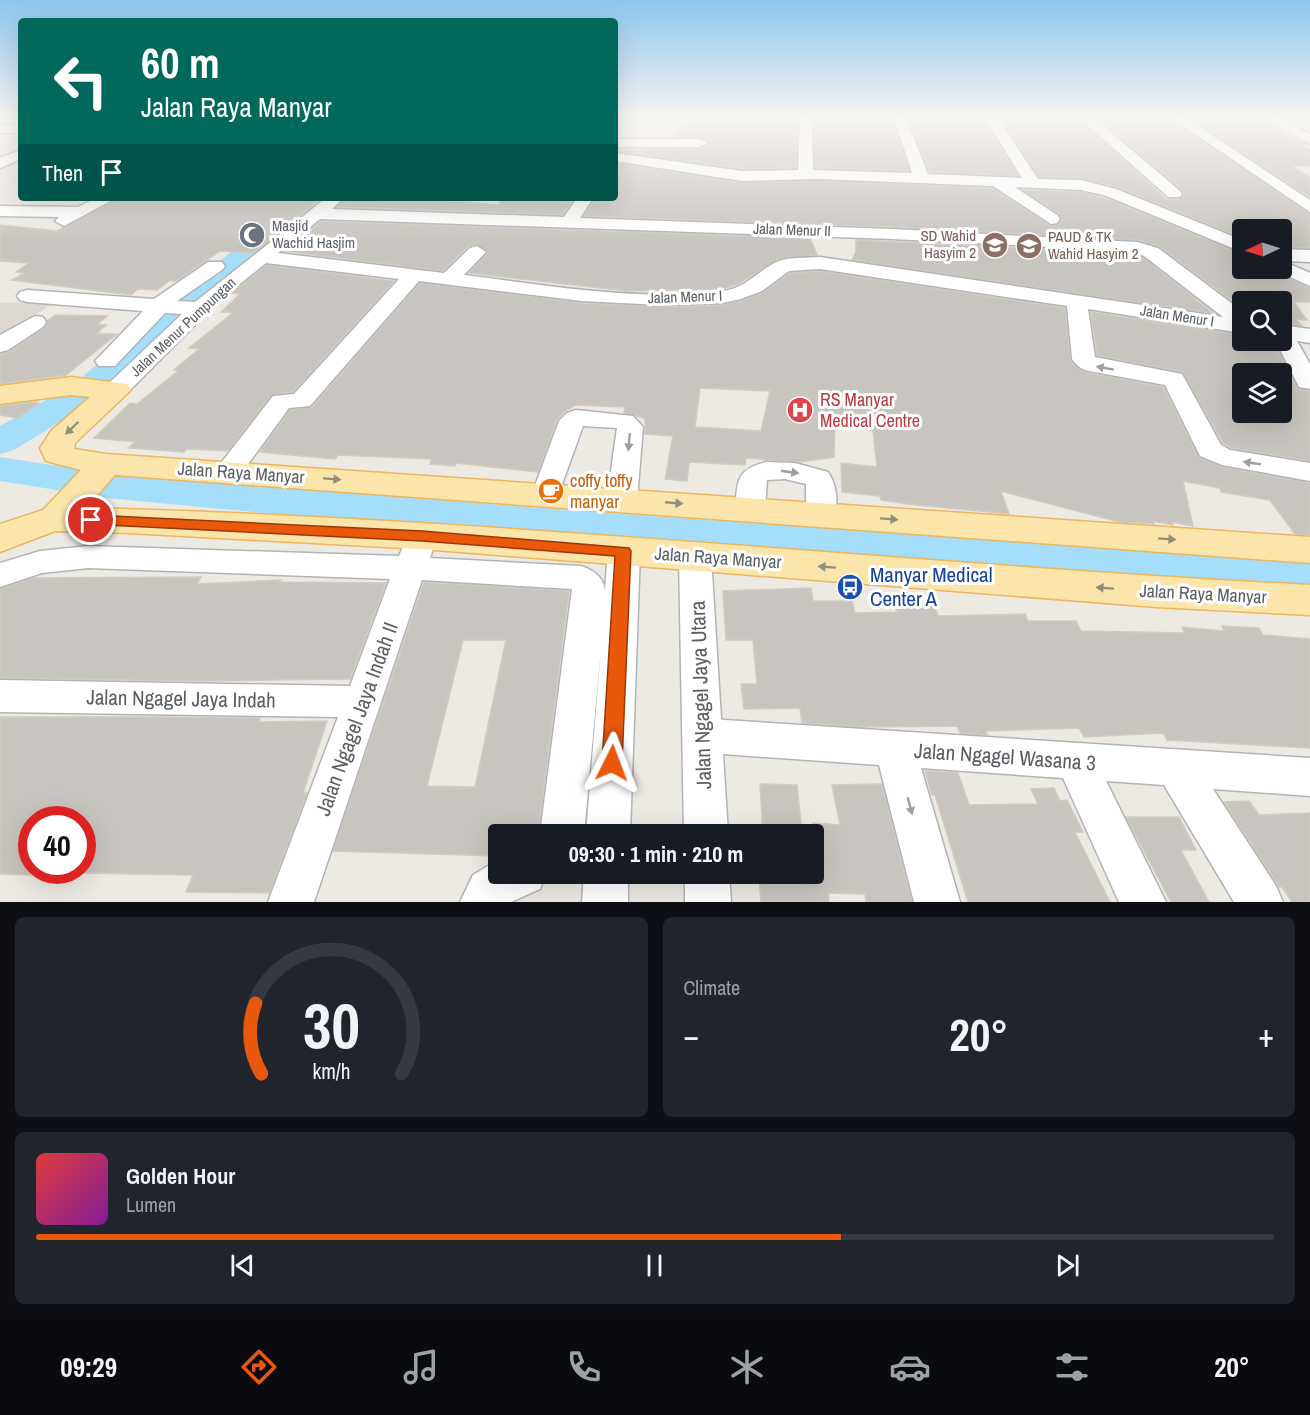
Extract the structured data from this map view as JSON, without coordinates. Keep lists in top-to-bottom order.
{
  "streets": {
    "main road": ["Jalan Raya Manyar"],
    "street": [
      "Jalan Menur II",
      "Jalan Menur I",
      "Jalan Menur Pumpungan",
      "Jalan Ngagel Jaya Utara",
      "Jalan Ngagel Jaya Indah",
      "Jalan Ngagel Jaya Indah II",
      "Jalan Ngagel Wasana 3"
    ]
  },
  "crossings": [
    ["Jalan Menur II", "Jalan Menur Pumpungan"],
    ["Jalan Menur I", "Jalan Menur Pumpungan"],
    ["Jalan Menur Pumpungan", "Jalan Raya Manyar"],
    ["Jalan Raya Manyar", "Jalan Ngagel Jaya Utara"],
    ["Jalan Raya Manyar", "Jalan Ngagel Jaya Indah II"],
    ["Jalan Ngagel Jaya Utara", "Jalan Ngagel Wasana 3"],
    ["Jalan Ngagel Jaya Indah", "Jalan Ngagel Jaya Indah II"]
  ],
  "places": {
    "mosque": ["Masjid Wachid Hasjim"],
    "school or university": ["SD Wahid Hasyim 2", "PAUD & TK Wahid Hasyim 2"],
    "hospital": ["RS Manyar Medical Centre"],
    "cafe": ["coffy toffy manyar"],
    "bus stop": ["Manyar Medical Center A"]
  },
  "north": "left",
  "page": {
    "turn": ["60 m", "Jalan Raya Manyar"],
    "then": "Then",
    "limit": "40",
    "trip": "09:30 · 1 min · 210 m",
    "tile": "Climate",
    "heat": ["−", "20°", "+"],
    "song": ["Golden Hour", "Lumen"],
    "tabs": ["09:29", "20°"],
    "gauge": ["30", "km/h"]
  }
}
